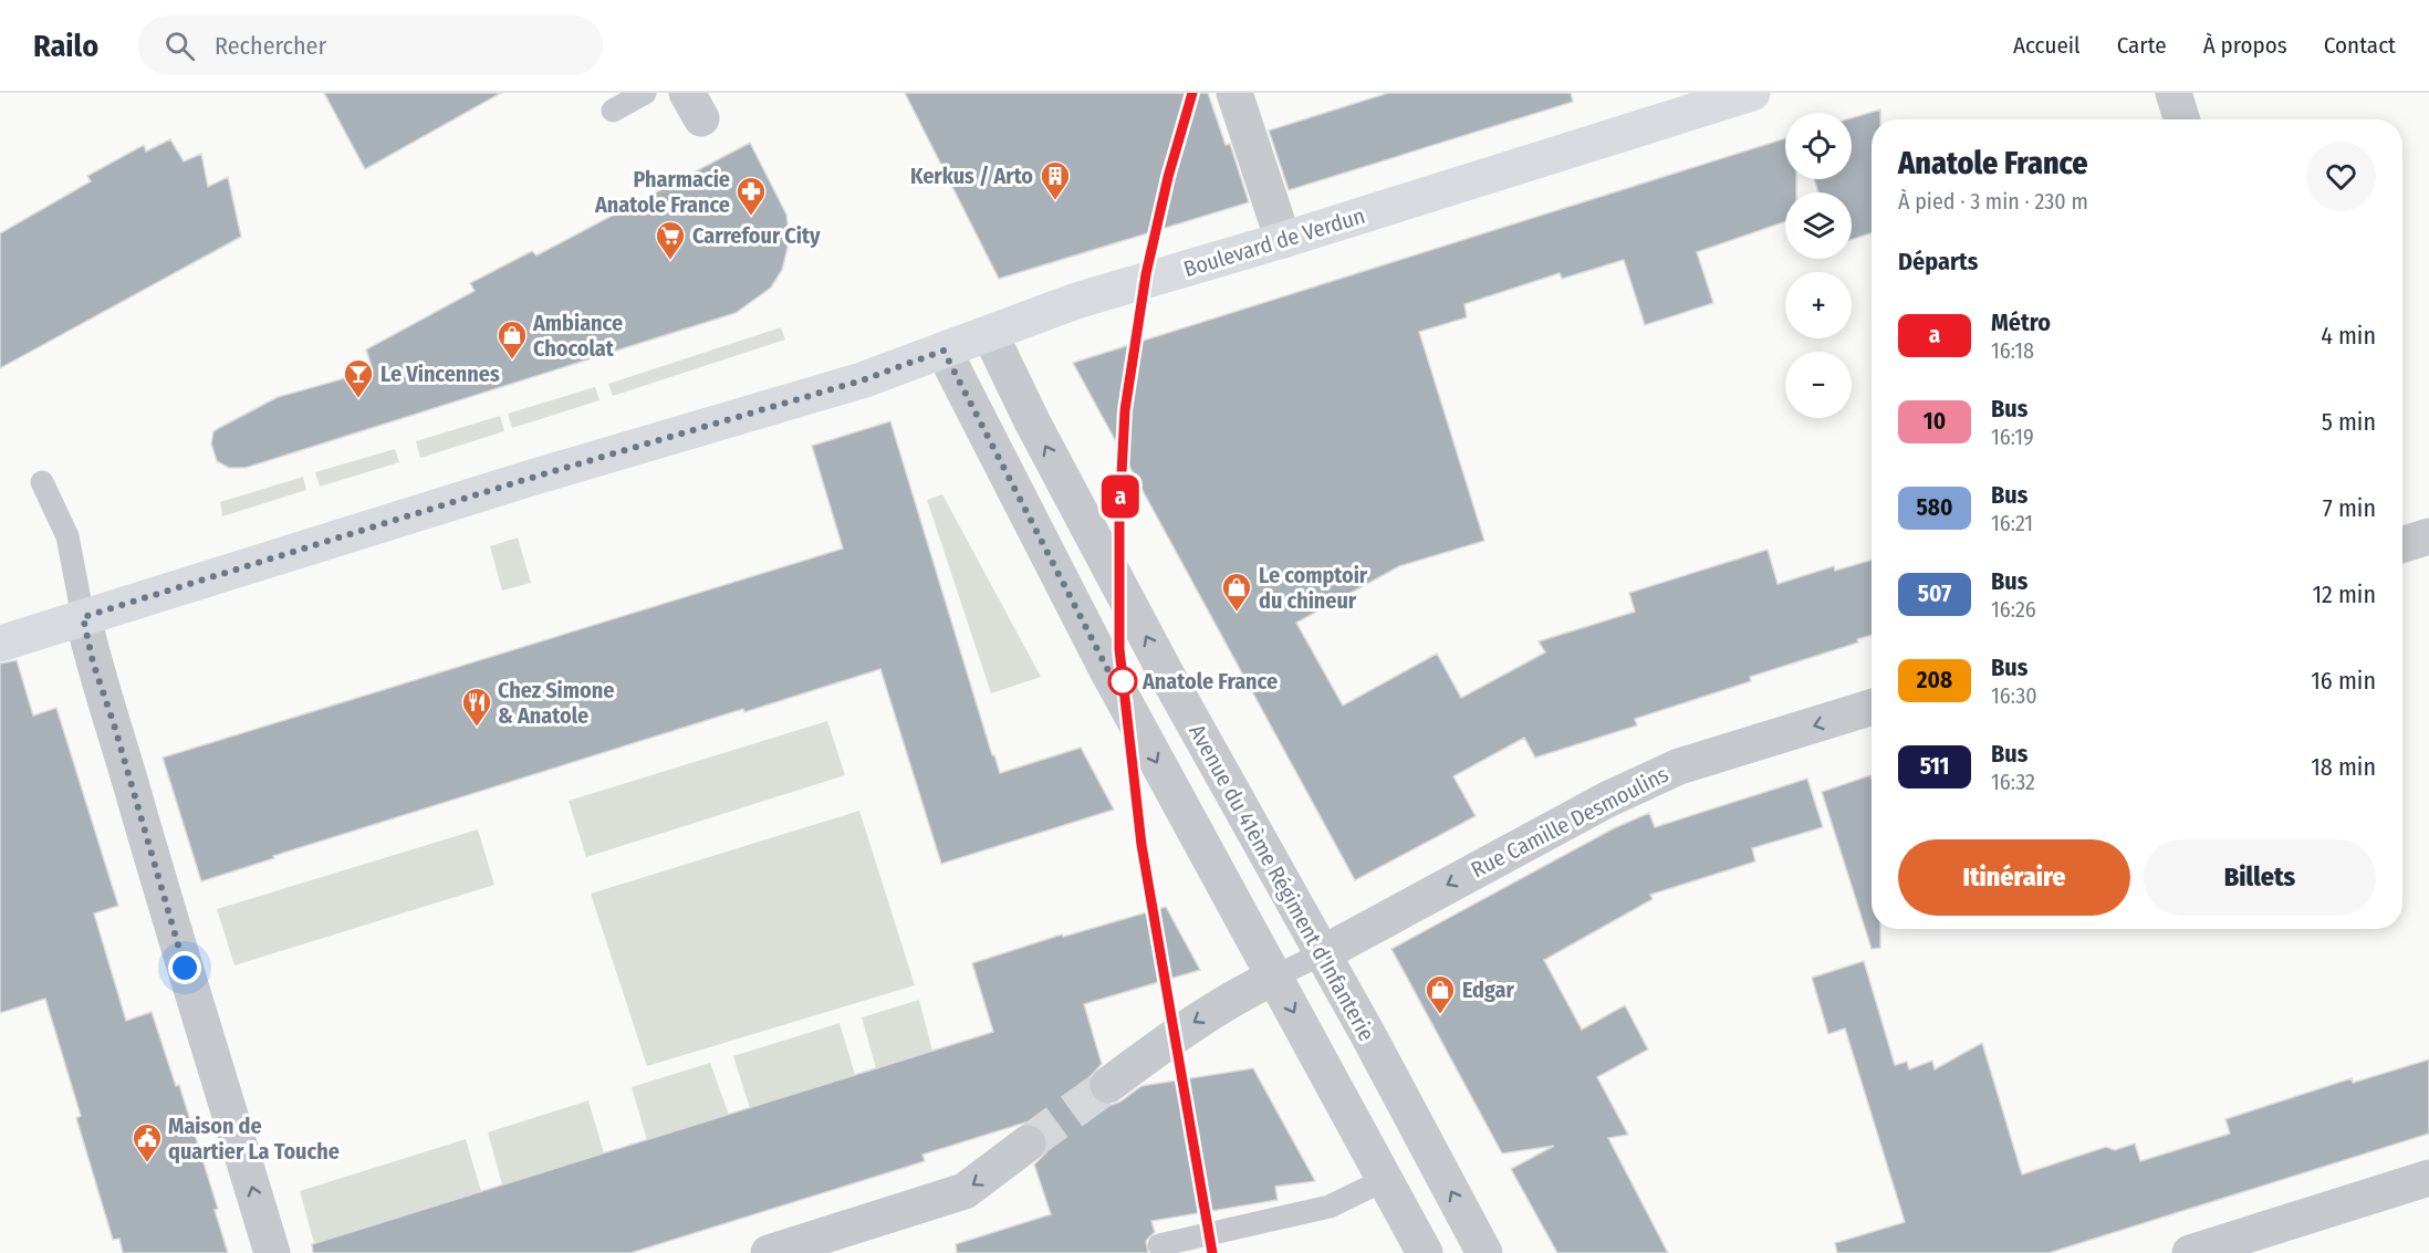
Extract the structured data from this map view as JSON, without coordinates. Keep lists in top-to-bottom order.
{
  "streets": {
    "main road": ["Boulevard de Verdun"],
    "street": ["Rue Camille Desmoulins", "Avenue du 41ème Régiment d'Infanterie"]
  },
  "crossings": [
    ["Boulevard de Verdun", "Avenue du 41ème Régiment d'Infanterie"],
    ["Rue Camille Desmoulins", "Avenue du 41ème Régiment d'Infanterie"]
  ],
  "one_way": ["Rue Camille Desmoulins"],
  "places": {
    "building": ["Kerkus / Arto"],
    "pharmacy": ["Pharmacie Anatole France"],
    "supermarket": ["Carrefour City"],
    "shop": ["Ambiance Chocolat", "Le comptoir du chineur", "Edgar"],
    "bar": ["Le Vincennes"],
    "other": ["Anatole France"],
    "restaurant": ["Chez Simone & Anatole"],
    "public building": ["Maison de quartier La Touche"]
  },
  "lines": ["metro line a"],
  "page": {
    "header": "Railo",
    "search": "Rechercher",
    "nav": [
      "Accueil",
      "Carte",
      "À propos",
      "Contact"
    ],
    "on_map": "a",
    "map_buttons": ["+", "−"],
    "heading": [
      ["Anatole France", "À pied · 3 min · 230 m"],
      "Départs"
    ],
    "list": [
      {
        "mark": "a",
        "name": "Métro",
        "note": "16:18",
        "value": "4 min"
      },
      {
        "mark": "10",
        "name": "Bus",
        "note": "16:19",
        "value": "5 min"
      },
      {
        "mark": "580",
        "name": "Bus",
        "note": "16:21",
        "value": "7 min"
      },
      {
        "mark": "507",
        "name": "Bus",
        "note": "16:26",
        "value": "12 min"
      },
      {
        "mark": "208",
        "name": "Bus",
        "note": "16:30",
        "value": "16 min"
      },
      {
        "mark": "511",
        "name": "Bus",
        "note": "16:32",
        "value": "18 min"
      }
    ],
    "buttons": ["Itinéraire", "Billets"]
  }
}
